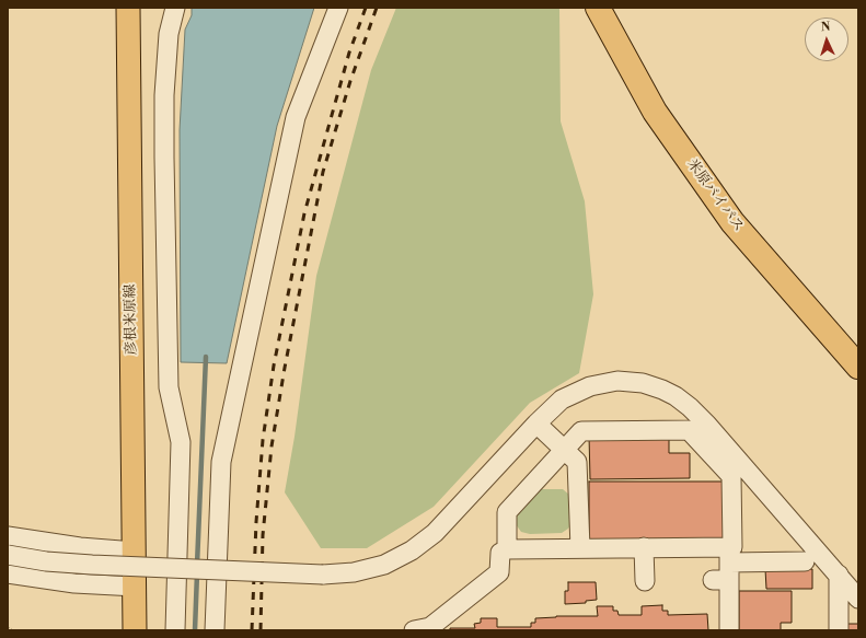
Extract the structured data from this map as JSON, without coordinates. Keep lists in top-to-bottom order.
{
  "streets": {
    "highway": ["米原バイパス"],
    "main road": ["彦根米原線"]
  },
  "north": "top"
}
